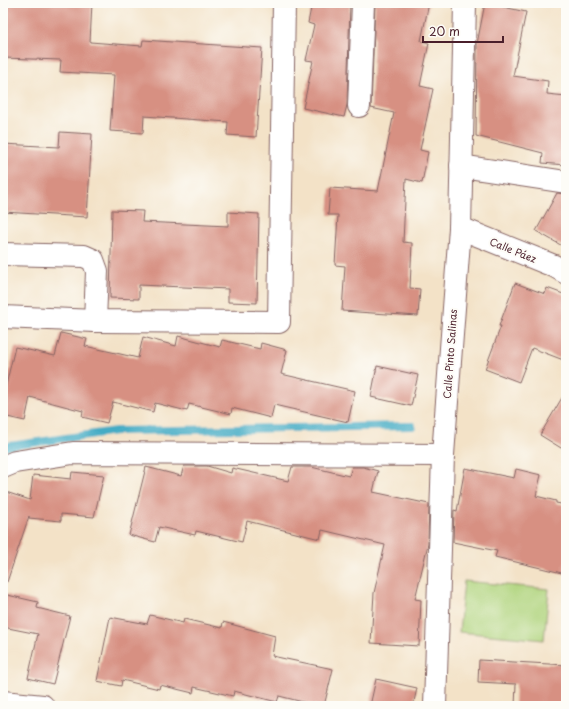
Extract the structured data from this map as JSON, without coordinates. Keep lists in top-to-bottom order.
{
  "streets": {
    "street": ["Calle Páez", "Calle Pinto Salinas"]
  },
  "crossings": [
    ["Calle Páez", "Calle Pinto Salinas"]
  ],
  "scale_bar": "20 m"
}
